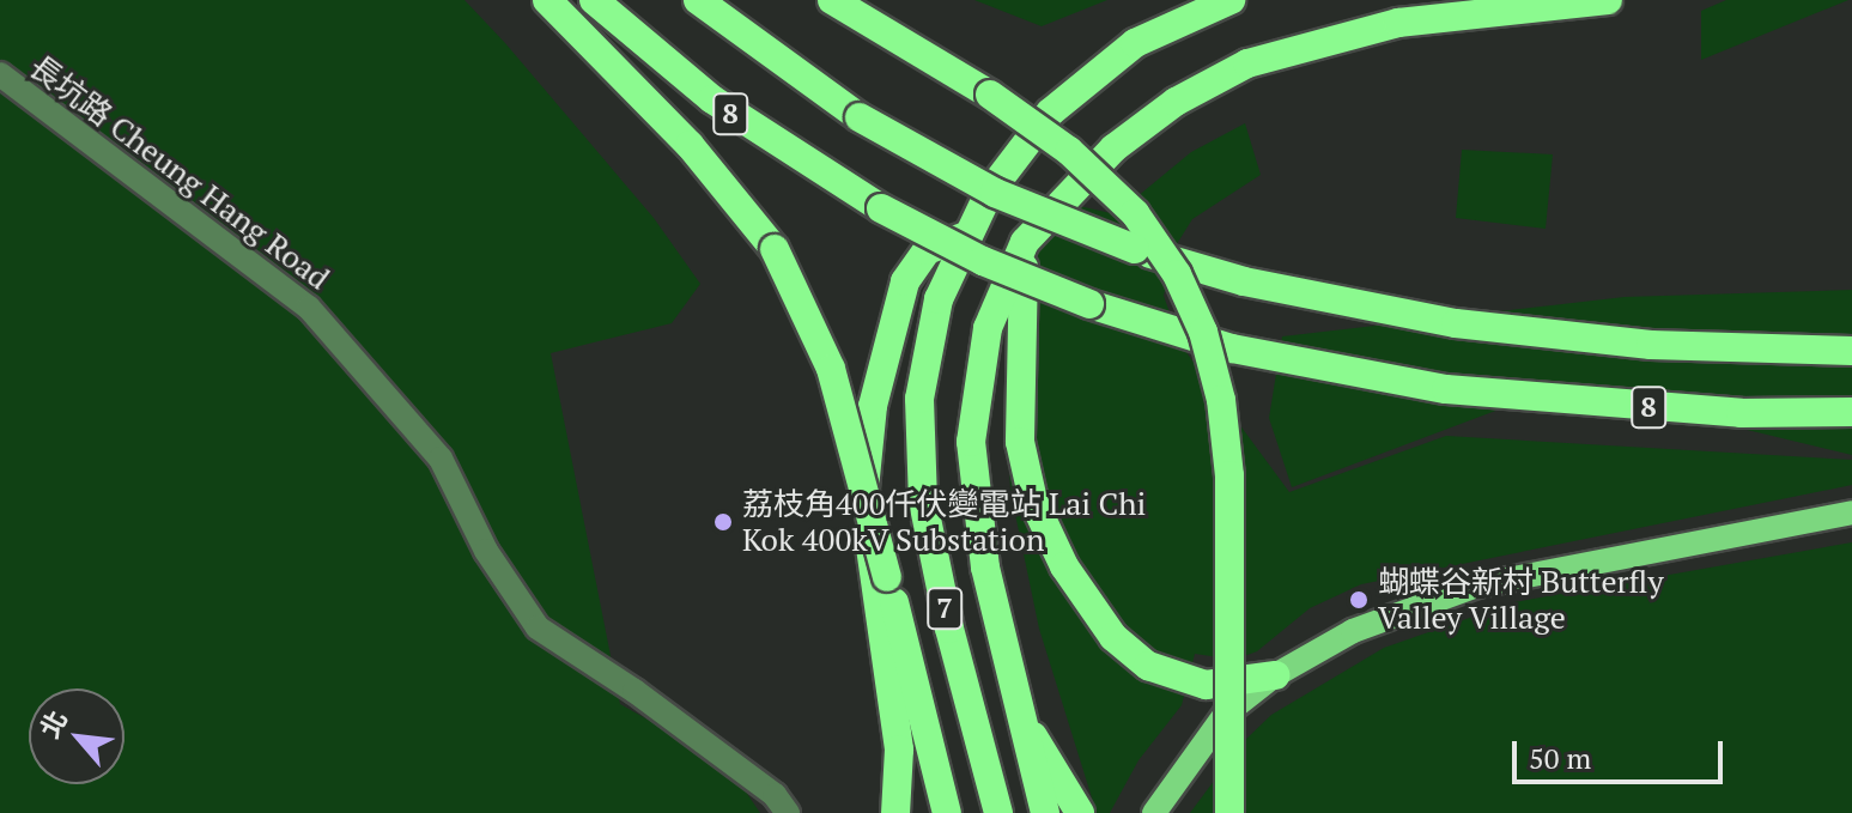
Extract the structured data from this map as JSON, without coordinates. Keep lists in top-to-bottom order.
{
  "streets": {
    "highway": ["8", "7"],
    "street": ["長坑路 Cheung Hang Road"]
  },
  "places": ["荔枝角400仟伏變電站 Lai Chi Kok 400kV Substation", "蝴蝶谷新村 Butterfly Valley Village"],
  "scale_bar": "50 m",
  "north": "top left"
}
